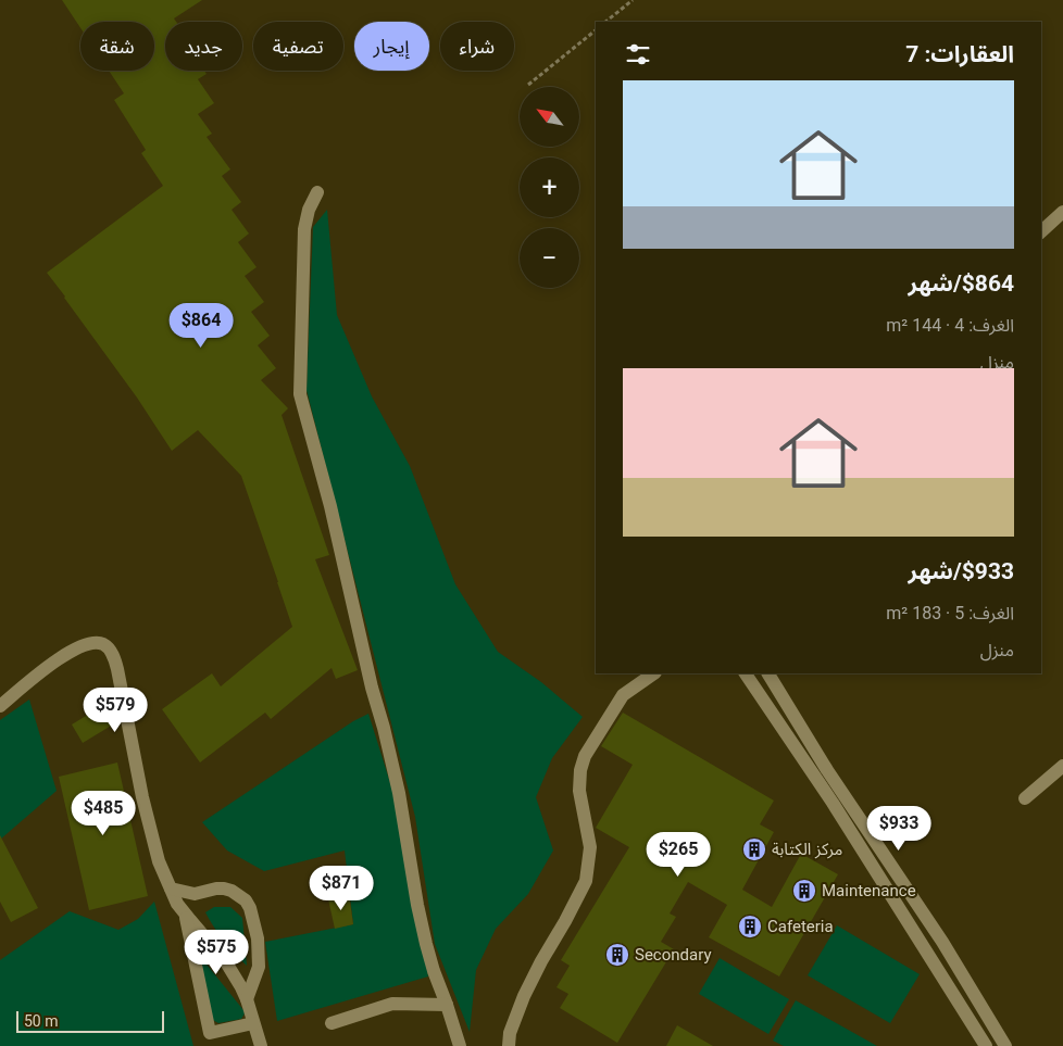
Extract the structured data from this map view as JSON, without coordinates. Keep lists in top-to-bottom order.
{
  "places": {
    "building": [
      "مركز الكتابة",
      "Maintenance",
      "Cafeteria",
      "Secondary"
    ]
  },
  "scale_bar": "50 m",
  "north": "top left",
  "page": {
    "chip": [
      "شراء",
      "إيجار",
      "تصفية",
      "جديد",
      "شقة"
    ],
    "heading": "العقارات: 7",
    "map_buttons": ["+", "−"],
    "list": [
      {
        "name": "$864/شهر",
        "note": "الغرف: 4 · 144 m² · منزل"
      },
      {
        "name": "$933/شهر",
        "note": "الغرف: 5 · 183 m² · منزل"
      }
    ],
    "price": [
      "$864",
      "$579",
      "$485",
      "$933",
      "$265",
      "$871",
      "$575"
    ],
    "scale": "50 m"
  }
}
